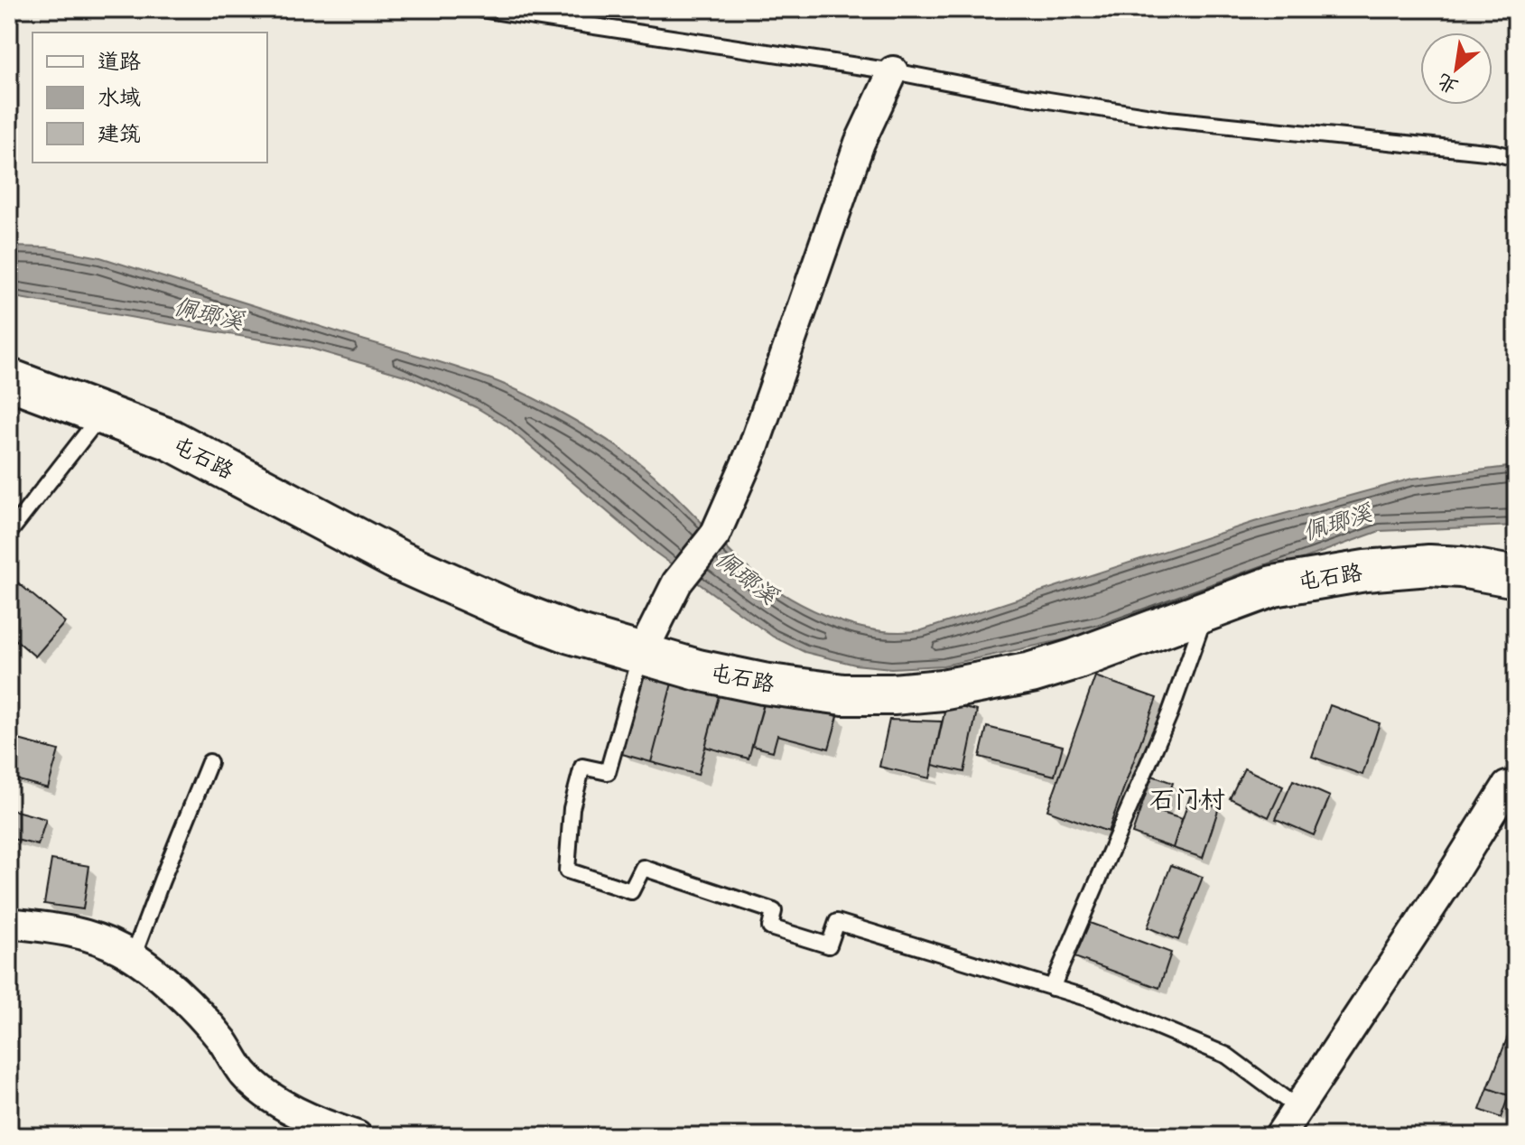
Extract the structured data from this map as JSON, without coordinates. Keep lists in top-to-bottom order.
{
  "streets": {
    "main road": ["屯石路"]
  },
  "districts": ["石门村"],
  "water": ["佩瑯溪"],
  "legend": ["道路", "水域", "建筑"],
  "north": "bottom left"
}
